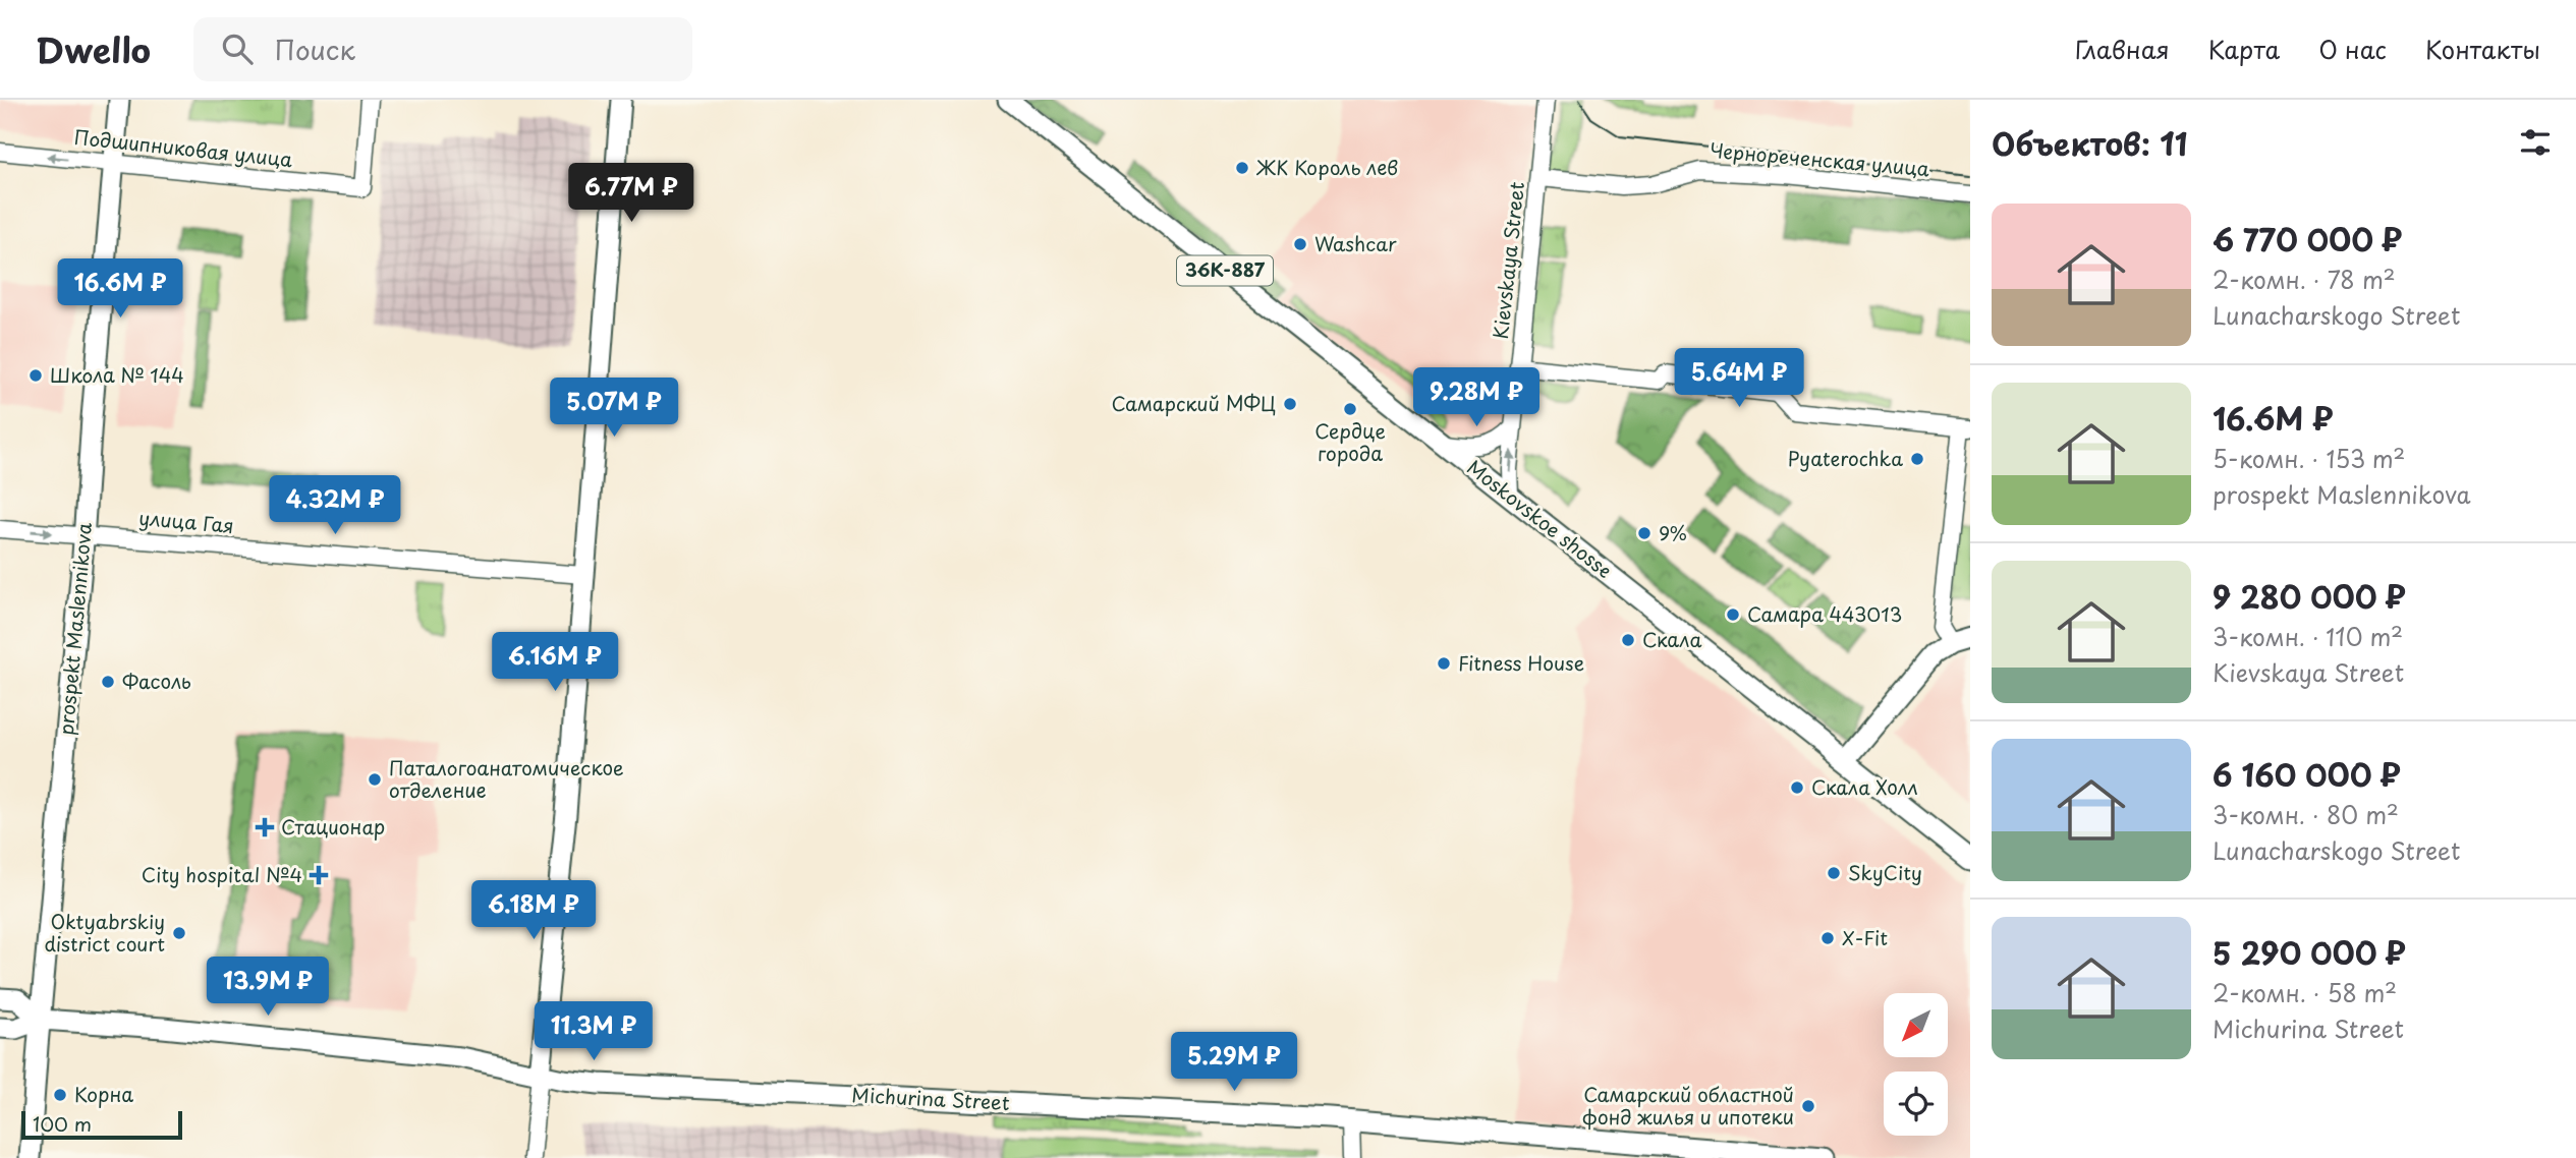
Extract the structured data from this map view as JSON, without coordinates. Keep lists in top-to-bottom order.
{
  "streets": {
    "main road": [
      "36К-887",
      "Moskovskoe shosse",
      "prospekt Maslennikova",
      "Michurina Street"
    ],
    "street": [
      "Подшипниковая улица",
      "Чернореченская улица",
      "Kievskaya Street",
      "улица Гая"
    ]
  },
  "crossings": [
    ["Подшипниковая улица", "prospekt Maslennikova"],
    ["Чернореченская улица", "Kievskaya Street"],
    ["Kievskaya Street", "Moskovskoe shosse"],
    ["улица Гая", "prospekt Maslennikova"],
    ["prospekt Maslennikova", "Michurina Street"]
  ],
  "places": {
    "other": [
      "ЖК Король лев",
      "Washcar",
      "Школа № 144",
      "Самарский МФЦ",
      "Сердце города",
      "Pyaterochka",
      "9%",
      "Самара 443013",
      "Скала",
      "Fitness House",
      "Фасоль",
      "Паталогоанатомическое отделение",
      "Скала Холл",
      "SkyCity",
      "Oktyabrskiy district court",
      "X-Fit",
      "Корна",
      "Самарский областной фонд жилья и ипотеки"
    ],
    "health": ["Стационар", "City hospital №4"]
  },
  "scale_bar": "100 m",
  "north": "bottom left",
  "page": {
    "header": "Dwello",
    "search": "Поиск",
    "nav": [
      "Главная",
      "Карта",
      "О нас",
      "Контакты"
    ],
    "heading": "Объектов: 11",
    "price": [
      "6.77M ₽",
      "16.6M ₽",
      "5.64M ₽",
      "9.28M ₽",
      "5.07M ₽",
      "4.32M ₽",
      "6.16M ₽",
      "6.18M ₽",
      "13.9M ₽",
      "11.3M ₽",
      "5.29M ₽"
    ],
    "list": [
      {
        "name": "6 770 000 ₽",
        "note": "2-комн. · 78 m² · Lunacharskogo Street"
      },
      {
        "name": "16.6M ₽",
        "note": "5-комн. · 153 m² · prospekt Maslennikova"
      },
      {
        "name": "9 280 000 ₽",
        "note": "3-комн. · 110 m² · Kievskaya Street"
      },
      {
        "name": "6 160 000 ₽",
        "note": "3-комн. · 80 m² · Lunacharskogo Street"
      },
      {
        "name": "5 290 000 ₽",
        "note": "2-комн. · 58 m² · Michurina Street"
      }
    ],
    "scale": "100 m"
  }
}
